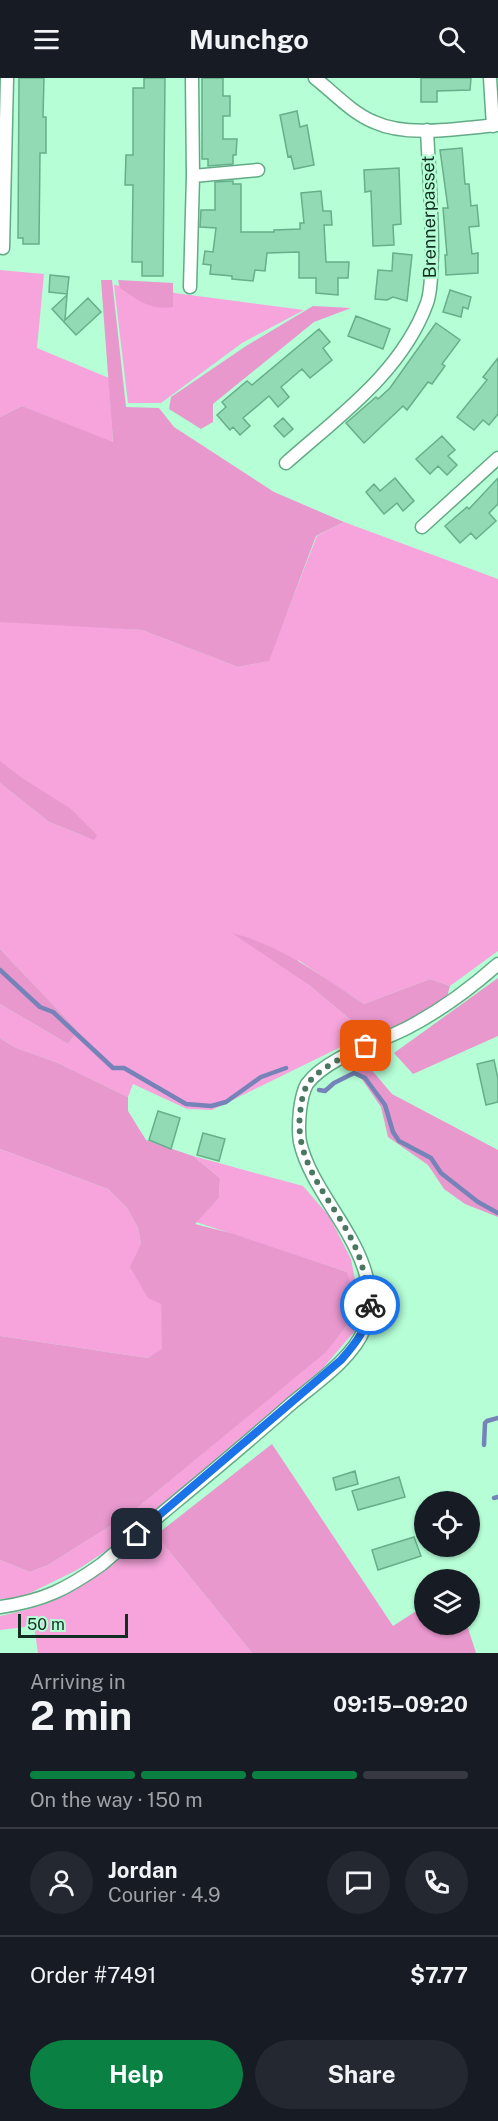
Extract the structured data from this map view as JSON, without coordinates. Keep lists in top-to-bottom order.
{
  "streets": {
    "street": ["Brennerpasset"]
  },
  "scale_bar": "50 m",
  "page": {
    "header": "Munchgo",
    "scale": "50 m",
    "heading": ["2 min", "Arriving in", "09:15–09:20"],
    "panel": [
      "Jordan",
      "Courier · 4.9",
      "Order #7491",
      "$7.77"
    ],
    "bar": "On the way · 150 m",
    "buttons": ["Help", "Share"]
  }
}
